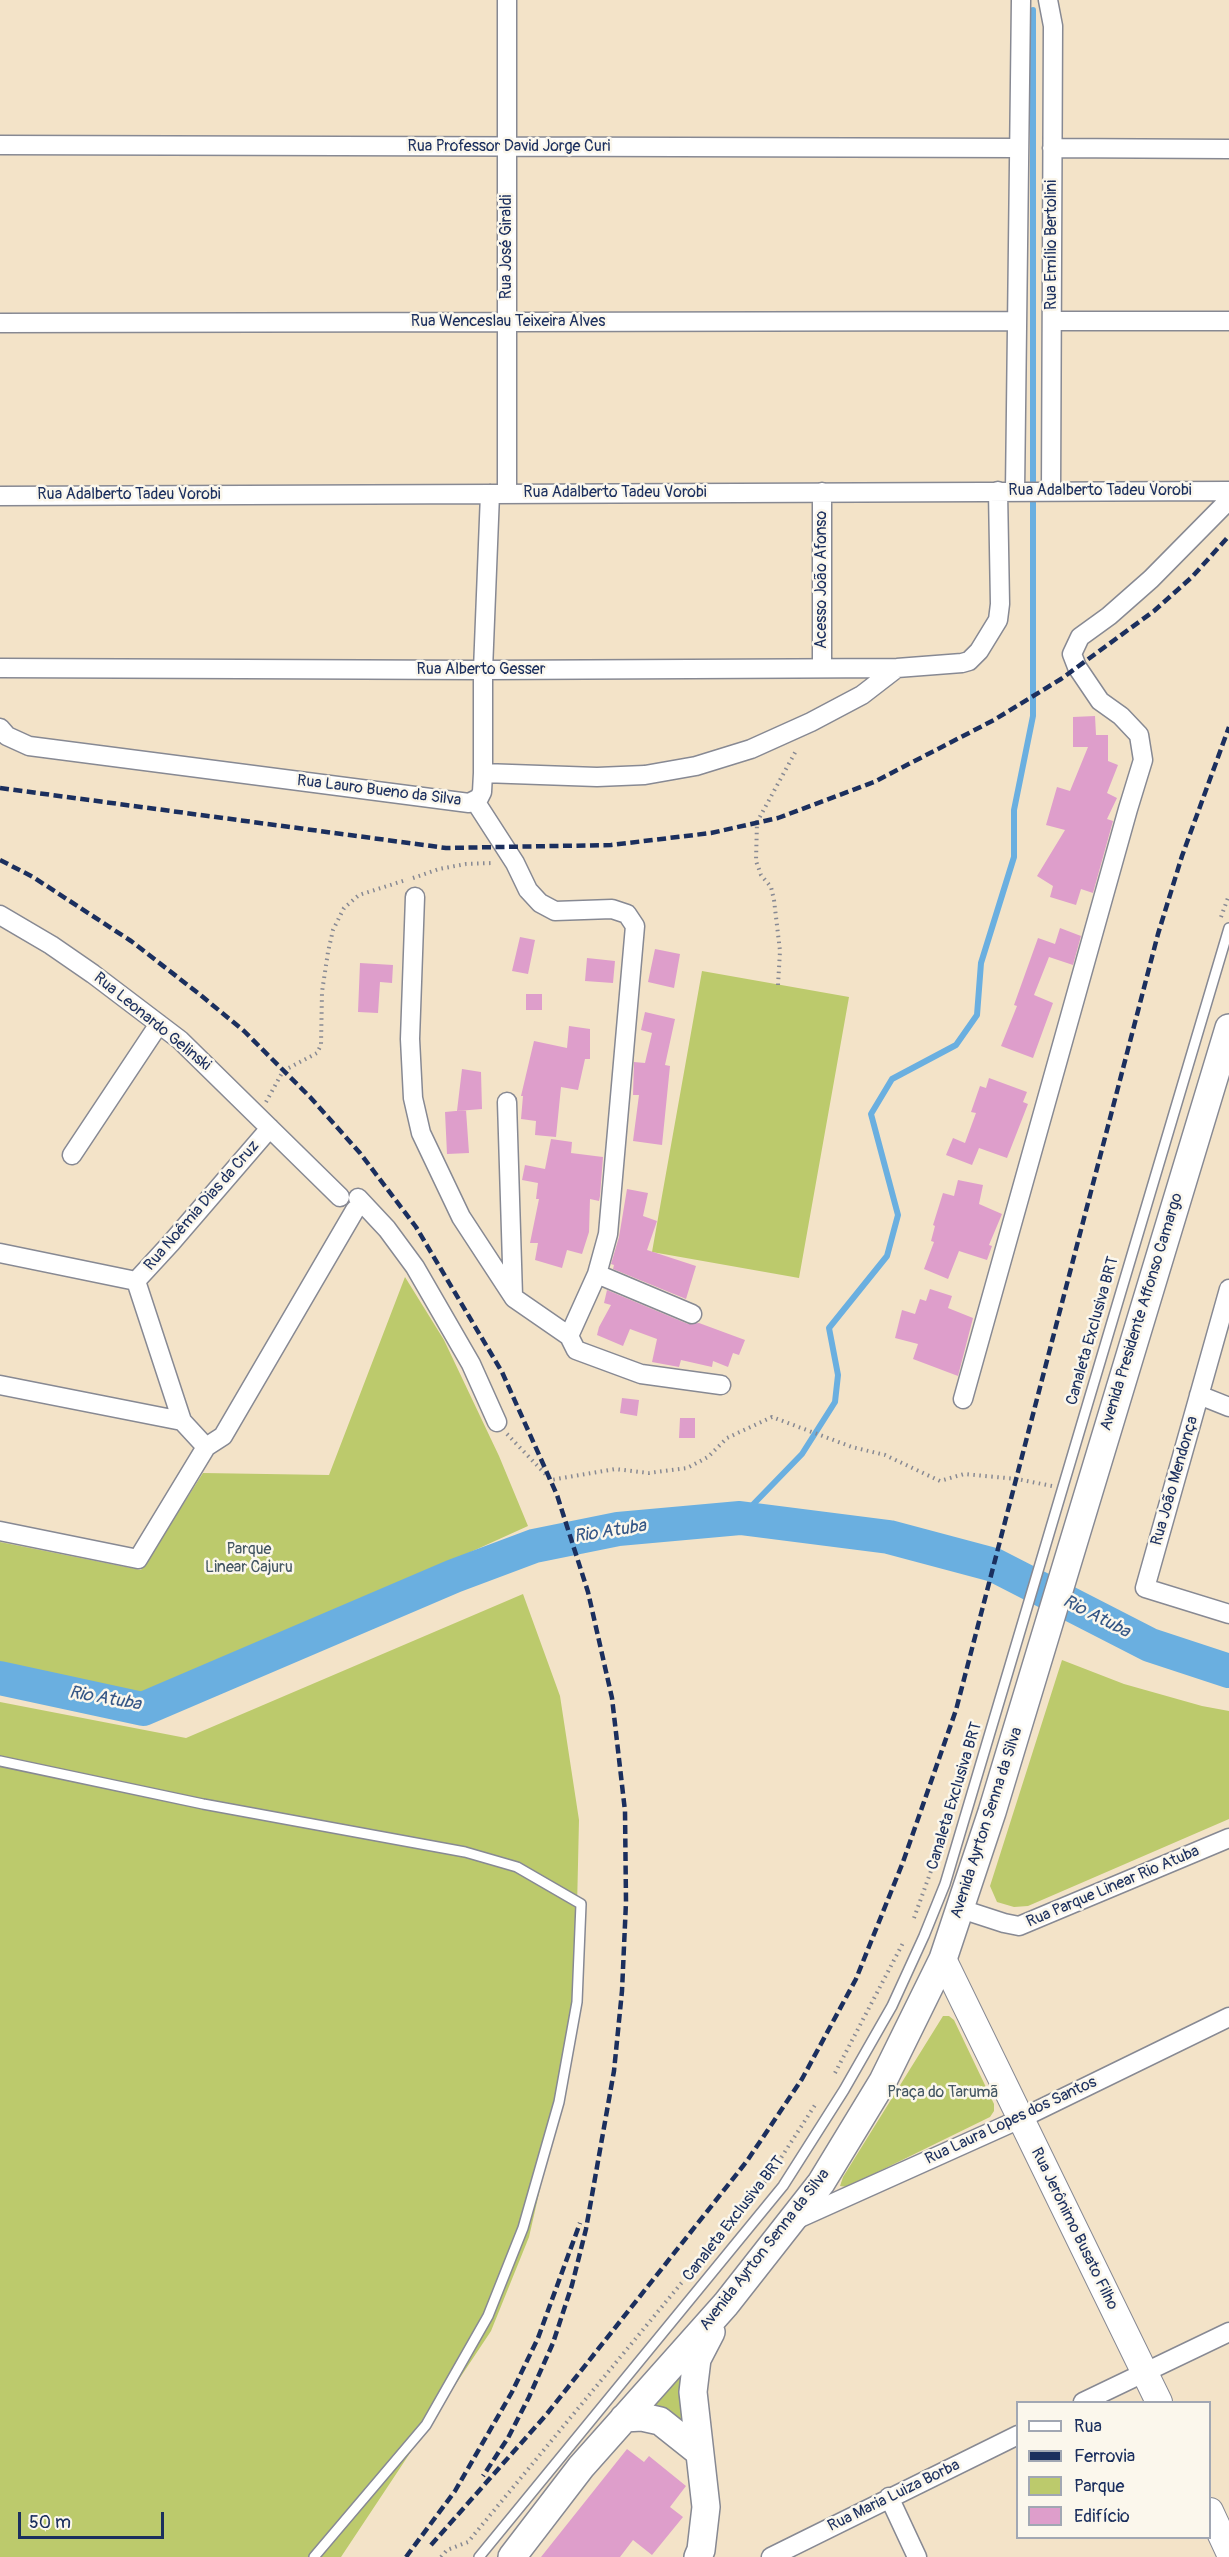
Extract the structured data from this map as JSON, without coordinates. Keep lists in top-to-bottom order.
{
  "streets": {
    "main road": ["Avenida Presidente Affonso Camargo", "Avenida Ayrton Senna da Silva"],
    "street": [
      "Rua Professor David Jorge Curi",
      "Rua Emílio Bertolini",
      "Rua José Giraldi",
      "Rua Wenceslau Teixeira Alves",
      "Rua Adalberto Tadeu Vorobi",
      "Acesso João Afonso",
      "Rua Alberto Gesser",
      "Rua Lauro Bueno da Silva",
      "Rua Leonardo Gelinski",
      "Rua Noêmia Dias da Cruz",
      "Rua João Mendonça",
      "Rua Parque Linear Rio Atuba",
      "Rua Laura Lopes dos Santos",
      "Rua Jerônimo Busato Filho",
      "Rua Maria Luiza Borba"
    ],
    "lane": ["Canaleta Exclusiva BRT"]
  },
  "crossings": [
    ["Rua Professor David Jorge Curi", "Rua Emílio Bertolini"],
    ["Rua Professor David Jorge Curi", "Rua José Giraldi"],
    ["Rua Emílio Bertolini", "Rua Wenceslau Teixeira Alves"],
    ["Rua Emílio Bertolini", "Rua Adalberto Tadeu Vorobi"],
    ["Rua Emílio Bertolini", "Rua Alberto Gesser"],
    ["Rua José Giraldi", "Rua Wenceslau Teixeira Alves"],
    ["Rua José Giraldi", "Rua Adalberto Tadeu Vorobi"],
    ["Rua José Giraldi", "Rua Alberto Gesser"],
    ["Rua José Giraldi", "Rua Lauro Bueno da Silva"],
    ["Rua Adalberto Tadeu Vorobi", "Acesso João Afonso"],
    ["Acesso João Afonso", "Rua Alberto Gesser"],
    ["Rua Leonardo Gelinski", "Rua Noêmia Dias da Cruz"],
    ["Avenida Presidente Affonso Camargo", "Canaleta Exclusiva BRT"],
    ["Avenida Presidente Affonso Camargo", "Avenida Ayrton Senna da Silva"],
    ["Canaleta Exclusiva BRT", "Avenida Ayrton Senna da Silva"],
    ["Avenida Ayrton Senna da Silva", "Rua Parque Linear Rio Atuba"],
    ["Avenida Ayrton Senna da Silva", "Rua Laura Lopes dos Santos"],
    ["Avenida Ayrton Senna da Silva", "Rua Jerônimo Busato Filho"],
    ["Rua Laura Lopes dos Santos", "Rua Jerônimo Busato Filho"]
  ],
  "water": ["Rio Atuba"],
  "parks": ["Parque Linear Cajuru", "Praça do Tarumã"],
  "legend": [
    "Rua",
    "Ferrovia",
    "Parque",
    "Edifício"
  ],
  "scale_bar": "50 m"
}
